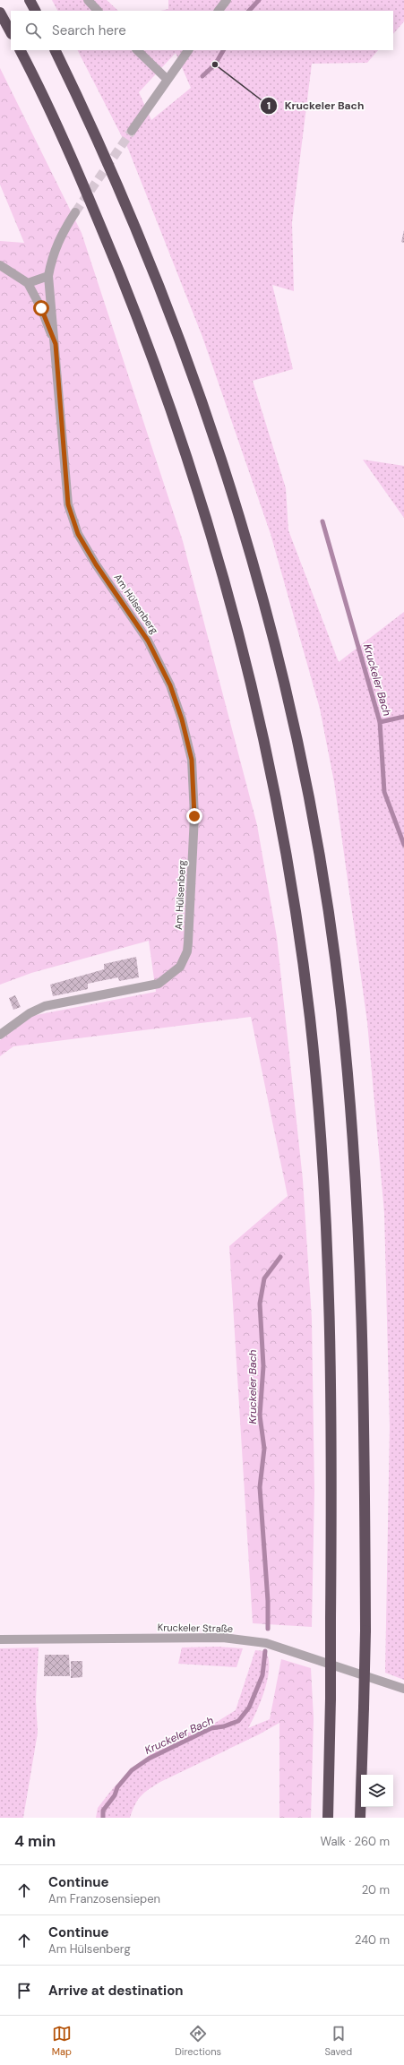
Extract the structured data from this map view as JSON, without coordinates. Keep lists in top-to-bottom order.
{
  "streets": {
    "street": ["Am Hülsenberg", "Kruckeler Straße"]
  },
  "water": ["Kruckeler Bach"],
  "places": ["Kruckeler Bach"],
  "page": {
    "search": "Search here",
    "heading": ["4 min", "Walk · 260 m"],
    "list": [
      ["Continue", "Am Franzosensiepen", "20 m"],
      ["Continue", "Am Hülsenberg", "240 m"],
      "Arrive at destination"
    ],
    "nav": ["Map", "Directions", "Saved"]
  }
}
